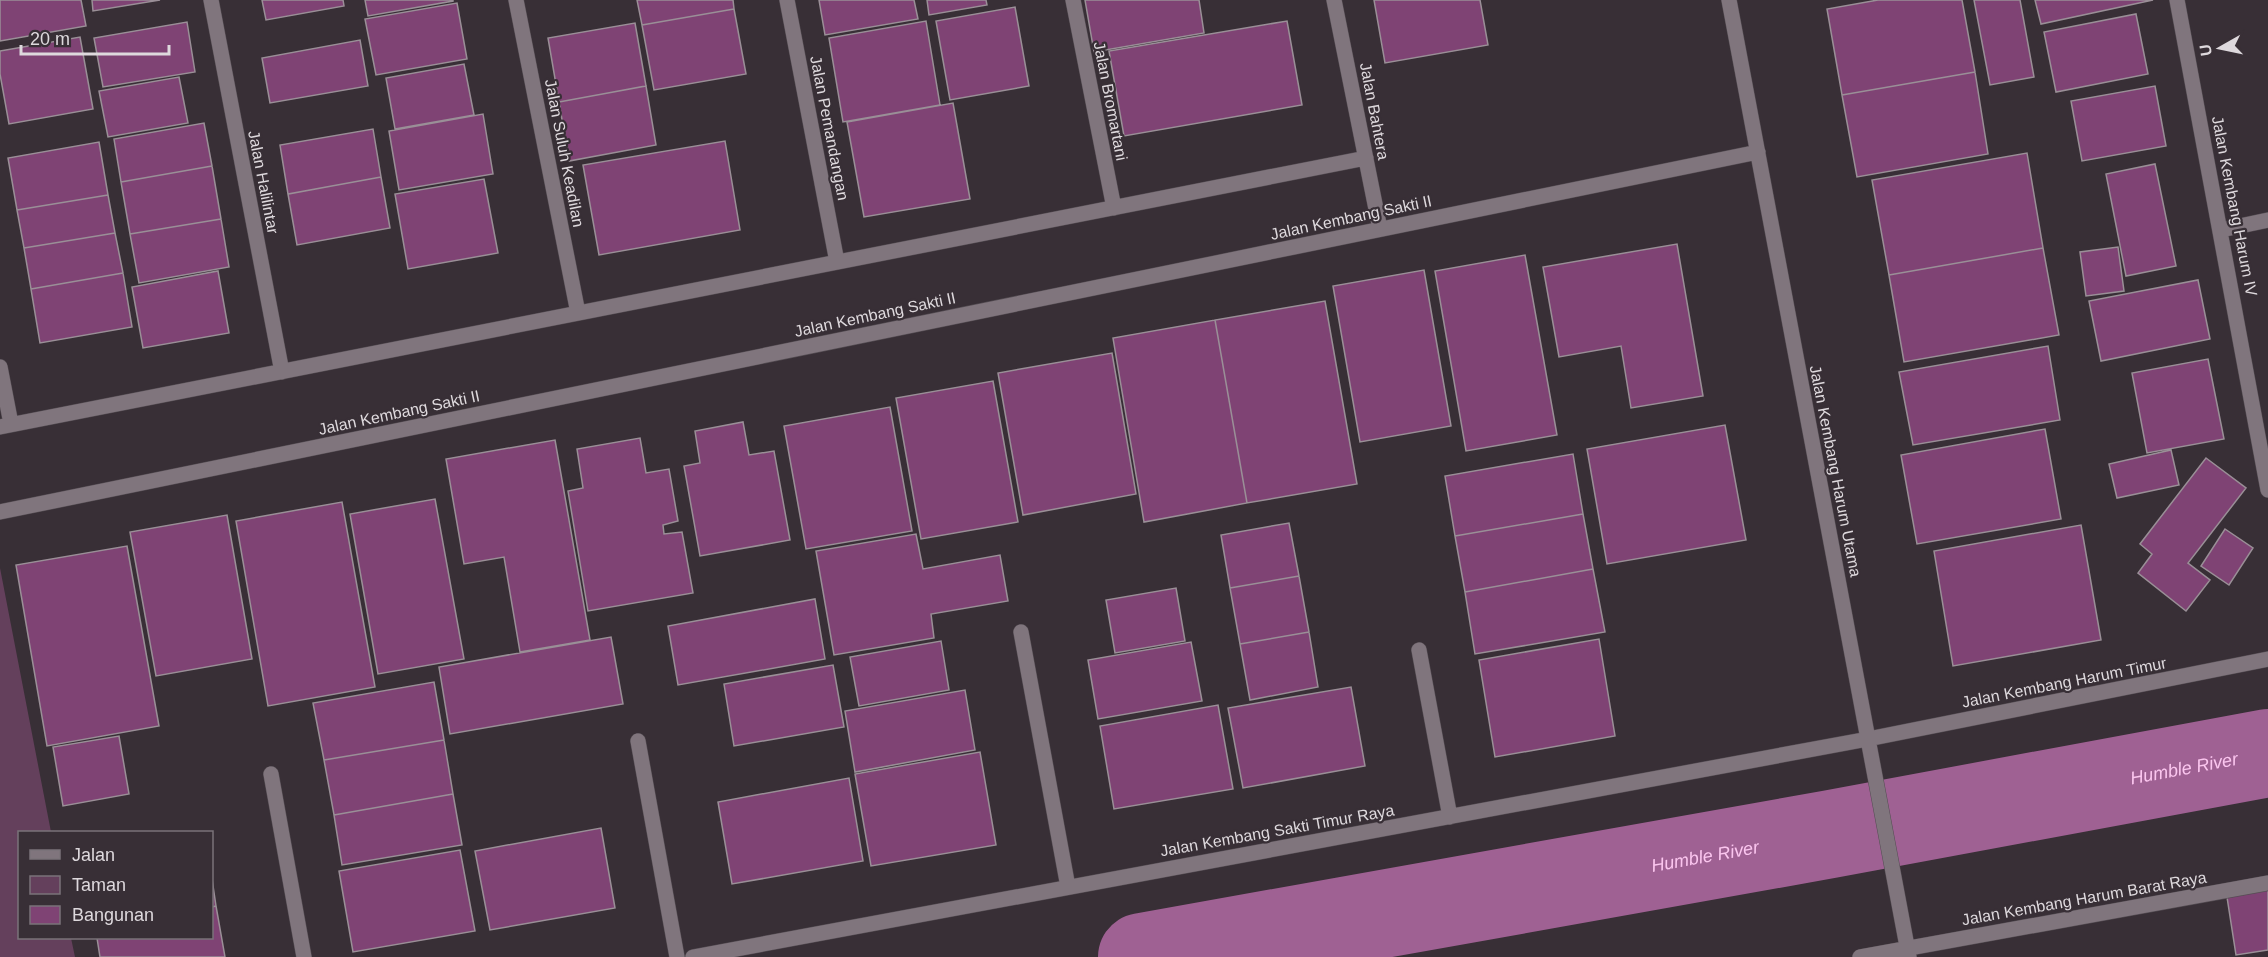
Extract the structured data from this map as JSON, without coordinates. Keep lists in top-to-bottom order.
{
  "streets": {
    "street": [
      "Jalan Bromartani",
      "Jalan Bahtera",
      "Jalan Pemandangan",
      "Jalan Suluh Keadilan",
      "Jalan Halilintar",
      "Jalan Kembang Harum IV",
      "Jalan Kembang Sakti II",
      "Jalan Kembang Harum Utama",
      "Jalan Kembang Harum Timur",
      "Jalan Kembang Sakti Timur Raya",
      "Jalan Kembang Harum Barat Raya"
    ]
  },
  "crossings": [
    ["Jalan Bahtera", "Jalan Kembang Sakti II"],
    ["Jalan Kembang Sakti II", "Jalan Kembang Harum Utama"],
    ["Jalan Kembang Harum Utama", "Jalan Kembang Harum Timur"],
    ["Jalan Kembang Harum Utama", "Jalan Kembang Sakti Timur Raya"],
    ["Jalan Kembang Harum Utama", "Jalan Kembang Harum Barat Raya"],
    ["Jalan Kembang Harum Timur", "Jalan Kembang Sakti Timur Raya"]
  ],
  "water": ["Humble River"],
  "legend": ["Jalan", "Taman", "Bangunan"],
  "scale_bar": "20 m",
  "north": "left"
}
